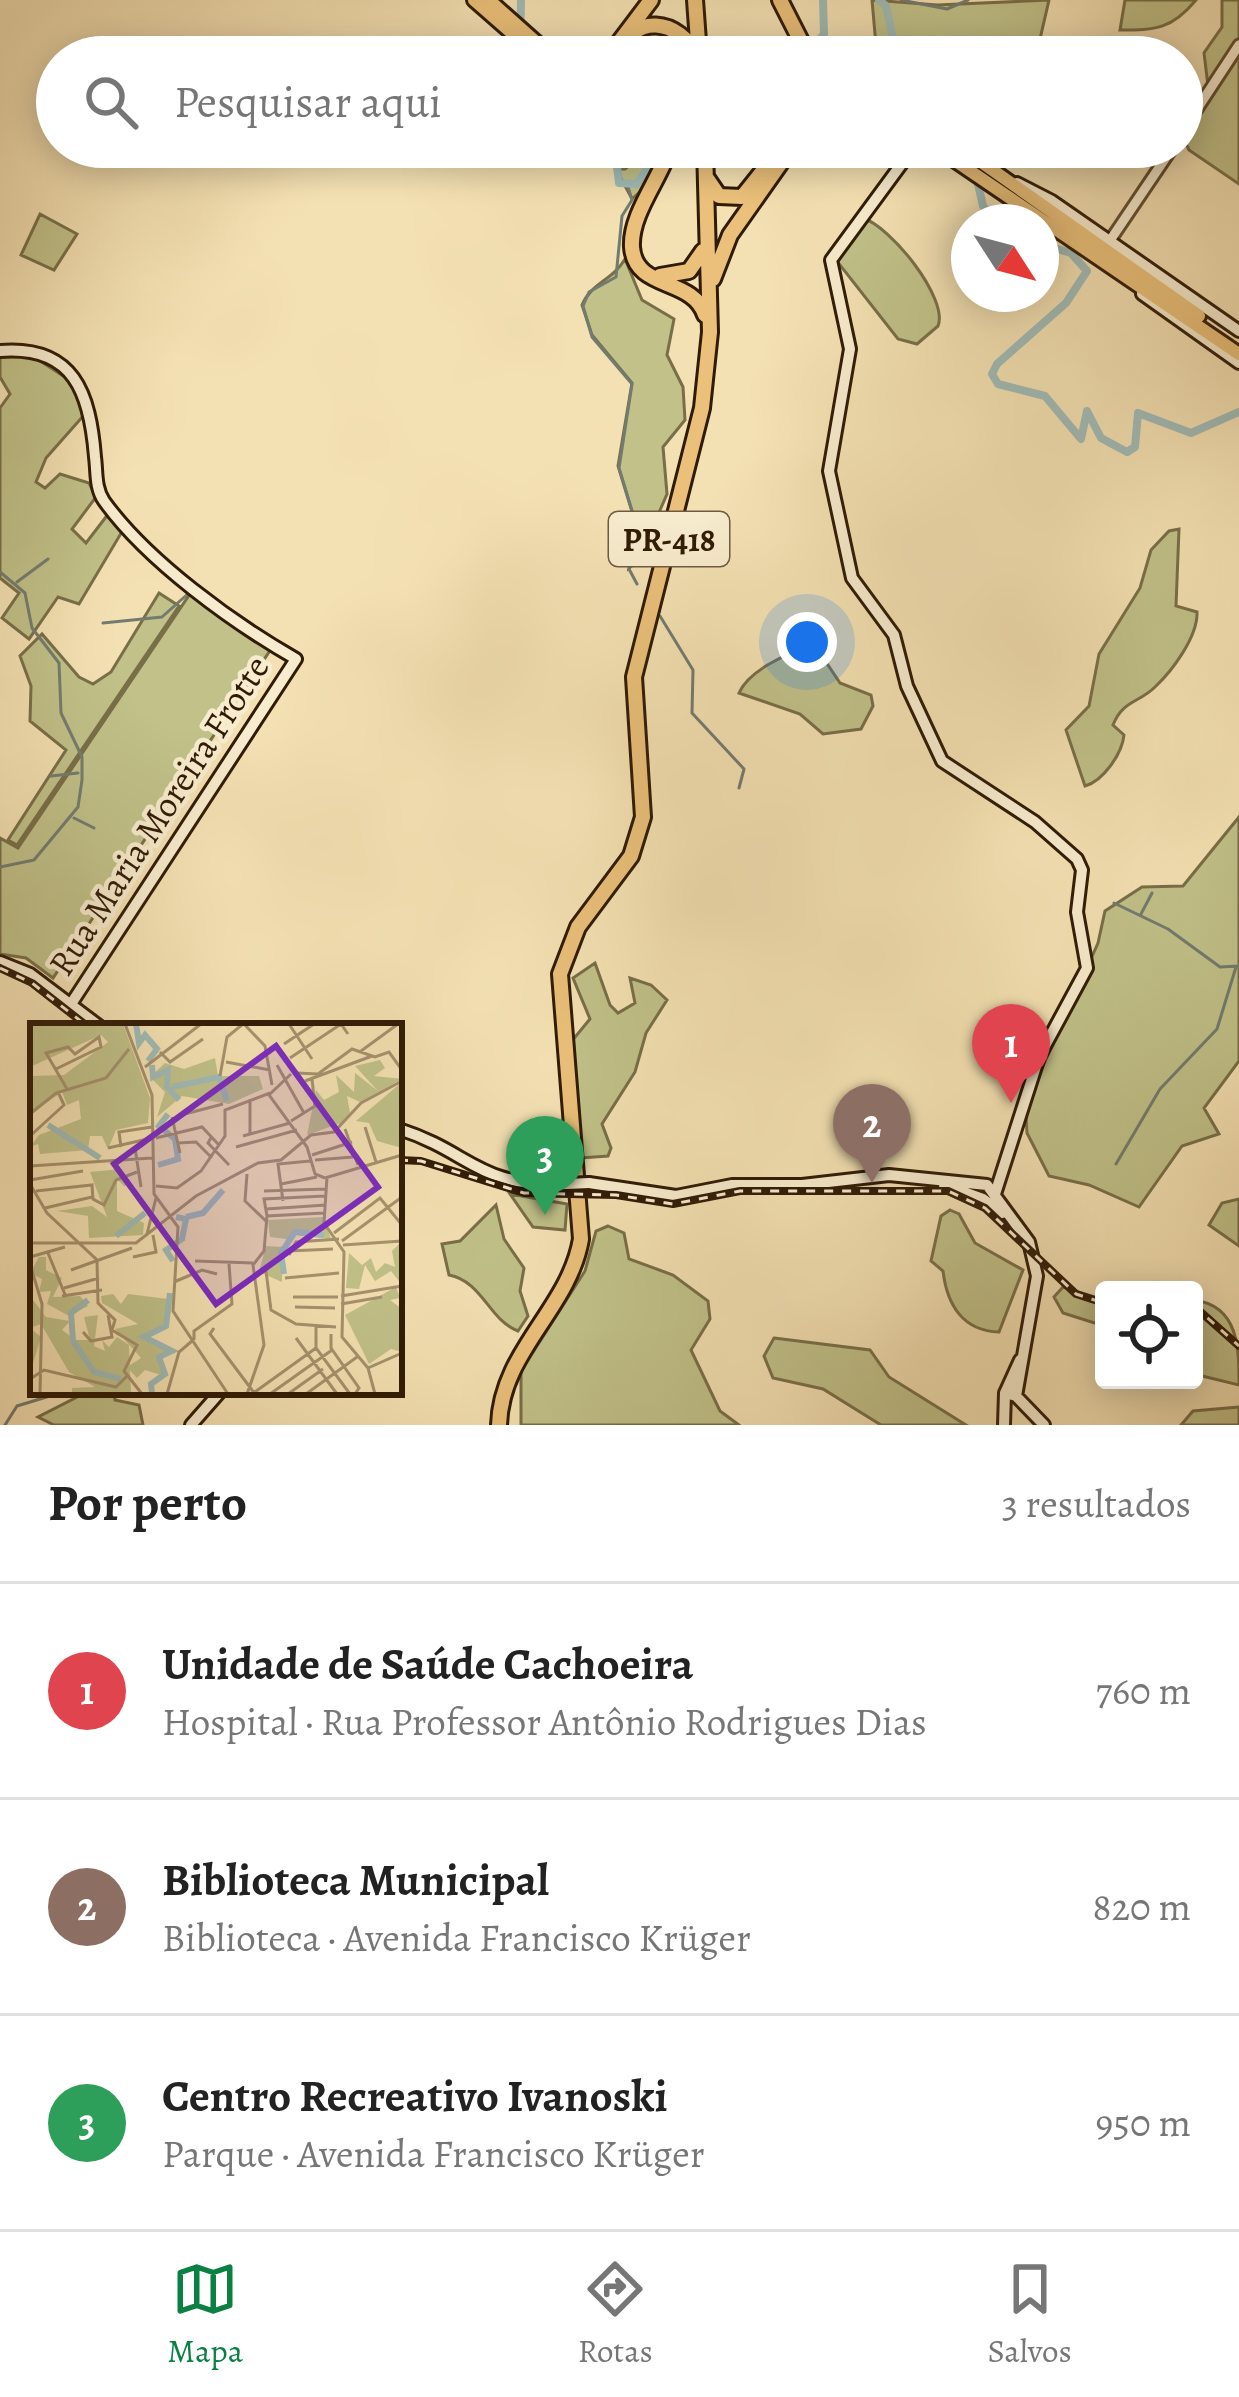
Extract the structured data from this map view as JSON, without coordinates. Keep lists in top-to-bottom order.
{
  "streets": {
    "highway": ["PR-418"],
    "main road": ["Rua Maria Moreira Frotte"]
  },
  "north": "bottom right",
  "page": {
    "search": "Pesquisar aqui",
    "pins": ["1", "2", "3"],
    "heading": ["Por perto", "3 resultados"],
    "list": [
      {
        "mark": "1",
        "name": "Unidade de Saúde Cachoeira",
        "note": "Hospital · Rua Professor Antônio Rodrigues Dias",
        "value": "760 m"
      },
      {
        "mark": "2",
        "name": "Biblioteca Municipal",
        "note": "Biblioteca · Avenida Francisco Krüger",
        "value": "820 m"
      },
      {
        "mark": "3",
        "name": "Centro Recreativo Ivanoski",
        "note": "Parque · Avenida Francisco Krüger",
        "value": "950 m"
      }
    ],
    "nav": ["Mapa", "Rotas", "Salvos"]
  }
}
